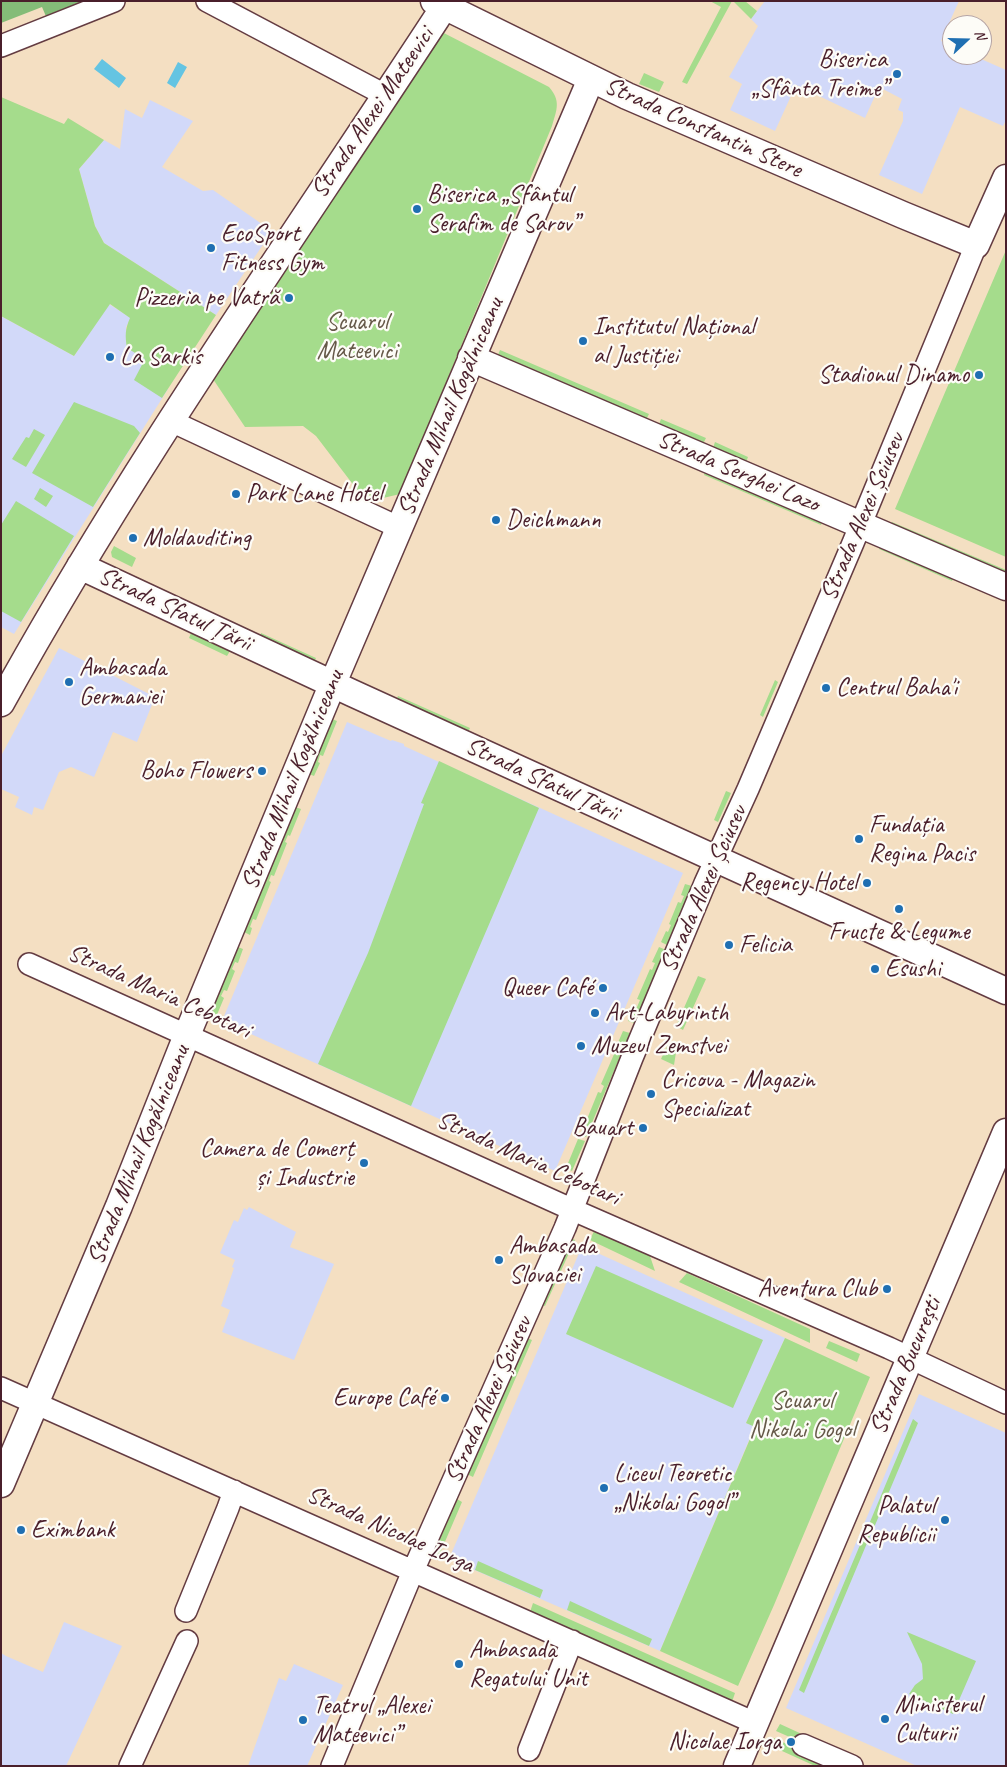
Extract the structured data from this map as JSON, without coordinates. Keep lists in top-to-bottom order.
{
  "streets": {
    "main road": [
      "Strada Alexei Mateevici",
      "Strada Constantin Stere",
      "Strada Mihail Kogălniceanu",
      "Strada Serghei Lazo",
      "Strada Alexei Șciusev",
      "Strada Sfatul Țării",
      "Strada București"
    ],
    "street": ["Strada Maria Cebotari", "Strada Nicolae Iorga"]
  },
  "crossings": [
    ["Strada Alexei Mateevici", "Strada Constantin Stere"],
    ["Strada Alexei Mateevici", "Strada Sfatul Țării"],
    ["Strada Constantin Stere", "Strada Mihail Kogălniceanu"],
    ["Strada Constantin Stere", "Strada Alexei Șciusev"],
    ["Strada Mihail Kogălniceanu", "Strada Serghei Lazo"],
    ["Strada Mihail Kogălniceanu", "Strada Sfatul Țării"],
    ["Strada Mihail Kogălniceanu", "Strada Maria Cebotari"],
    ["Strada Mihail Kogălniceanu", "Strada Nicolae Iorga"],
    ["Strada Serghei Lazo", "Strada Alexei Șciusev"],
    ["Strada Alexei Șciusev", "Strada Sfatul Țării"],
    ["Strada Alexei Șciusev", "Strada Maria Cebotari"],
    ["Strada Alexei Șciusev", "Strada Nicolae Iorga"],
    ["Strada Maria Cebotari", "Strada București"],
    ["Strada București", "Strada Nicolae Iorga"]
  ],
  "parks": ["Scuarul Mateevici", "Scuarul Nikolai Gogol"],
  "places": [
    "Biserica „Sfânta Treime”",
    "Biserica „Sfântul Serafim de Sarov”",
    "EcoSport Fitness Gym",
    "Pizzeria pe Vatră",
    "Institutul Național al Justiției",
    "La Sarkis",
    "Stadionul Dinamo",
    "Park Lane Hotel",
    "Deichmann",
    "Moldauditing",
    "Ambasada Germaniei",
    "Centrul Baha'i",
    "Boho Flowers",
    "Fundația Regina Pacis",
    "Regency Hotel",
    "Fructe & Legume",
    "Felicia",
    "Esushi",
    "Queer Café",
    "Art-Labyrinth",
    "Muzeul Zemstvei",
    "Cricova - Magazin Specializat",
    "Bauart",
    "Camera de Comerț și Industrie",
    "Ambasada Slovaciei",
    "Aventura Club",
    "Europe Café",
    "Liceul Teoretic „Nikolai Gogol”",
    "Palatul Republicii",
    "Eximbank",
    "Ambasada Regatului Unit",
    "Ministerul Culturii",
    "Teatrul „Alexei Mateevici”",
    "Nicolae Iorga"
  ],
  "north": "right"
}
